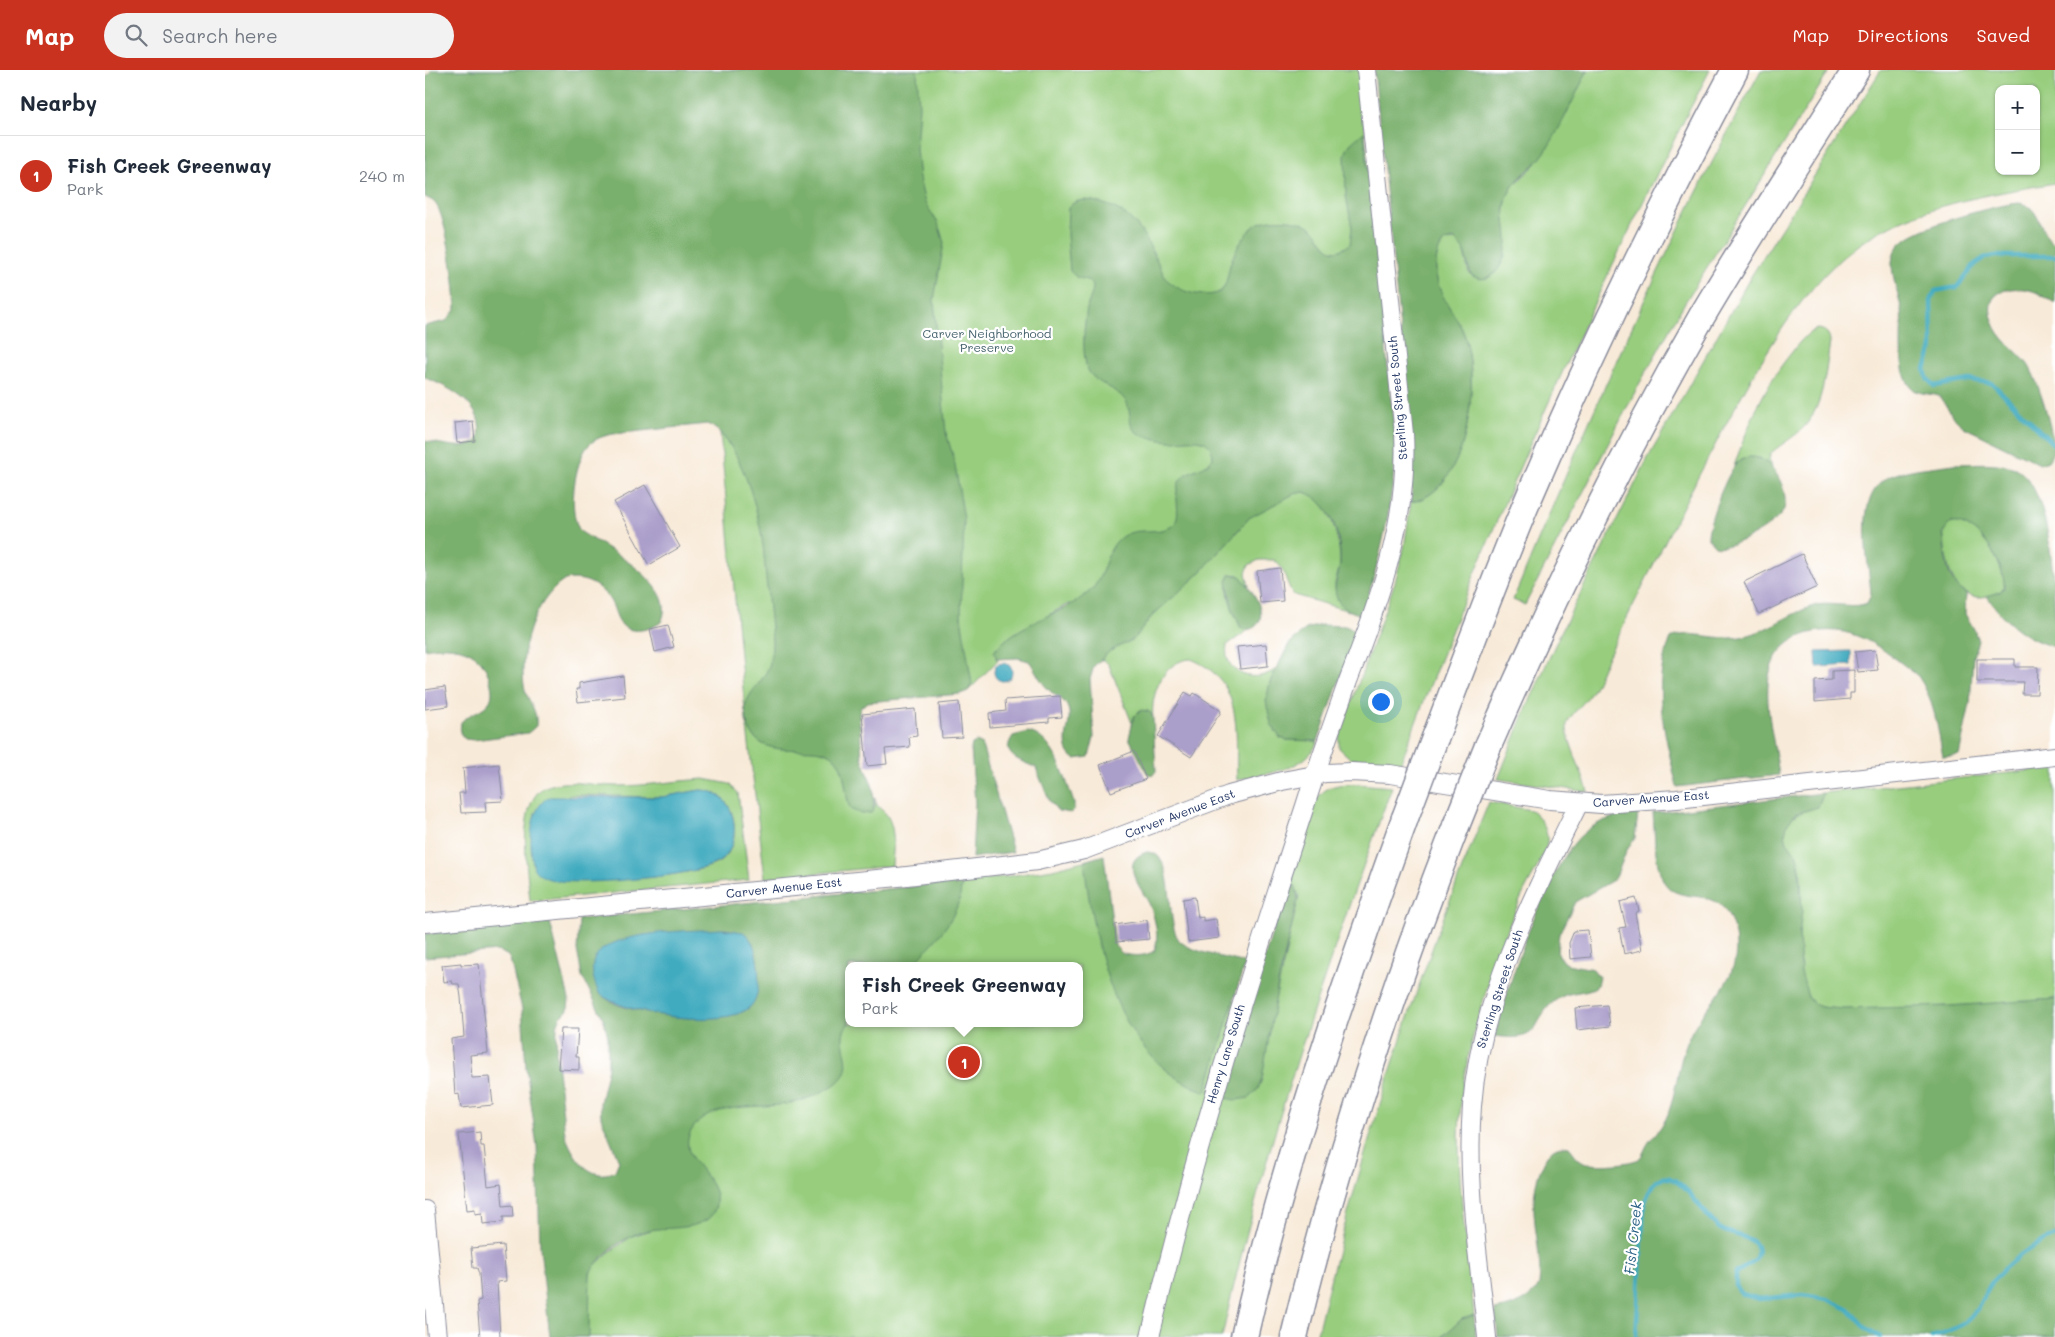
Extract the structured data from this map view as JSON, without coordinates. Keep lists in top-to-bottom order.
{
  "streets": {
    "street": ["Sterling Street South", "Carver Avenue East", "Henry Lane South"]
  },
  "crossings": [
    ["Sterling Street South", "Carver Avenue East"],
    ["Sterling Street South", "Henry Lane South"],
    ["Carver Avenue East", "Henry Lane South"]
  ],
  "water": ["Fish Creek"],
  "parks": ["Carver Neighborhood Preserve"],
  "page": {
    "header": "Map",
    "search": "Search here",
    "nav": ["Map", "Directions", "Saved"],
    "heading": "Nearby",
    "map_buttons": ["+", "−"],
    "list": [
      {
        "mark": "1",
        "name": "Fish Creek Greenway",
        "note": "Park",
        "value": "240 m"
      }
    ],
    "popup": ["Fish Creek Greenway", "Park"],
    "pins": "1"
  }
}
